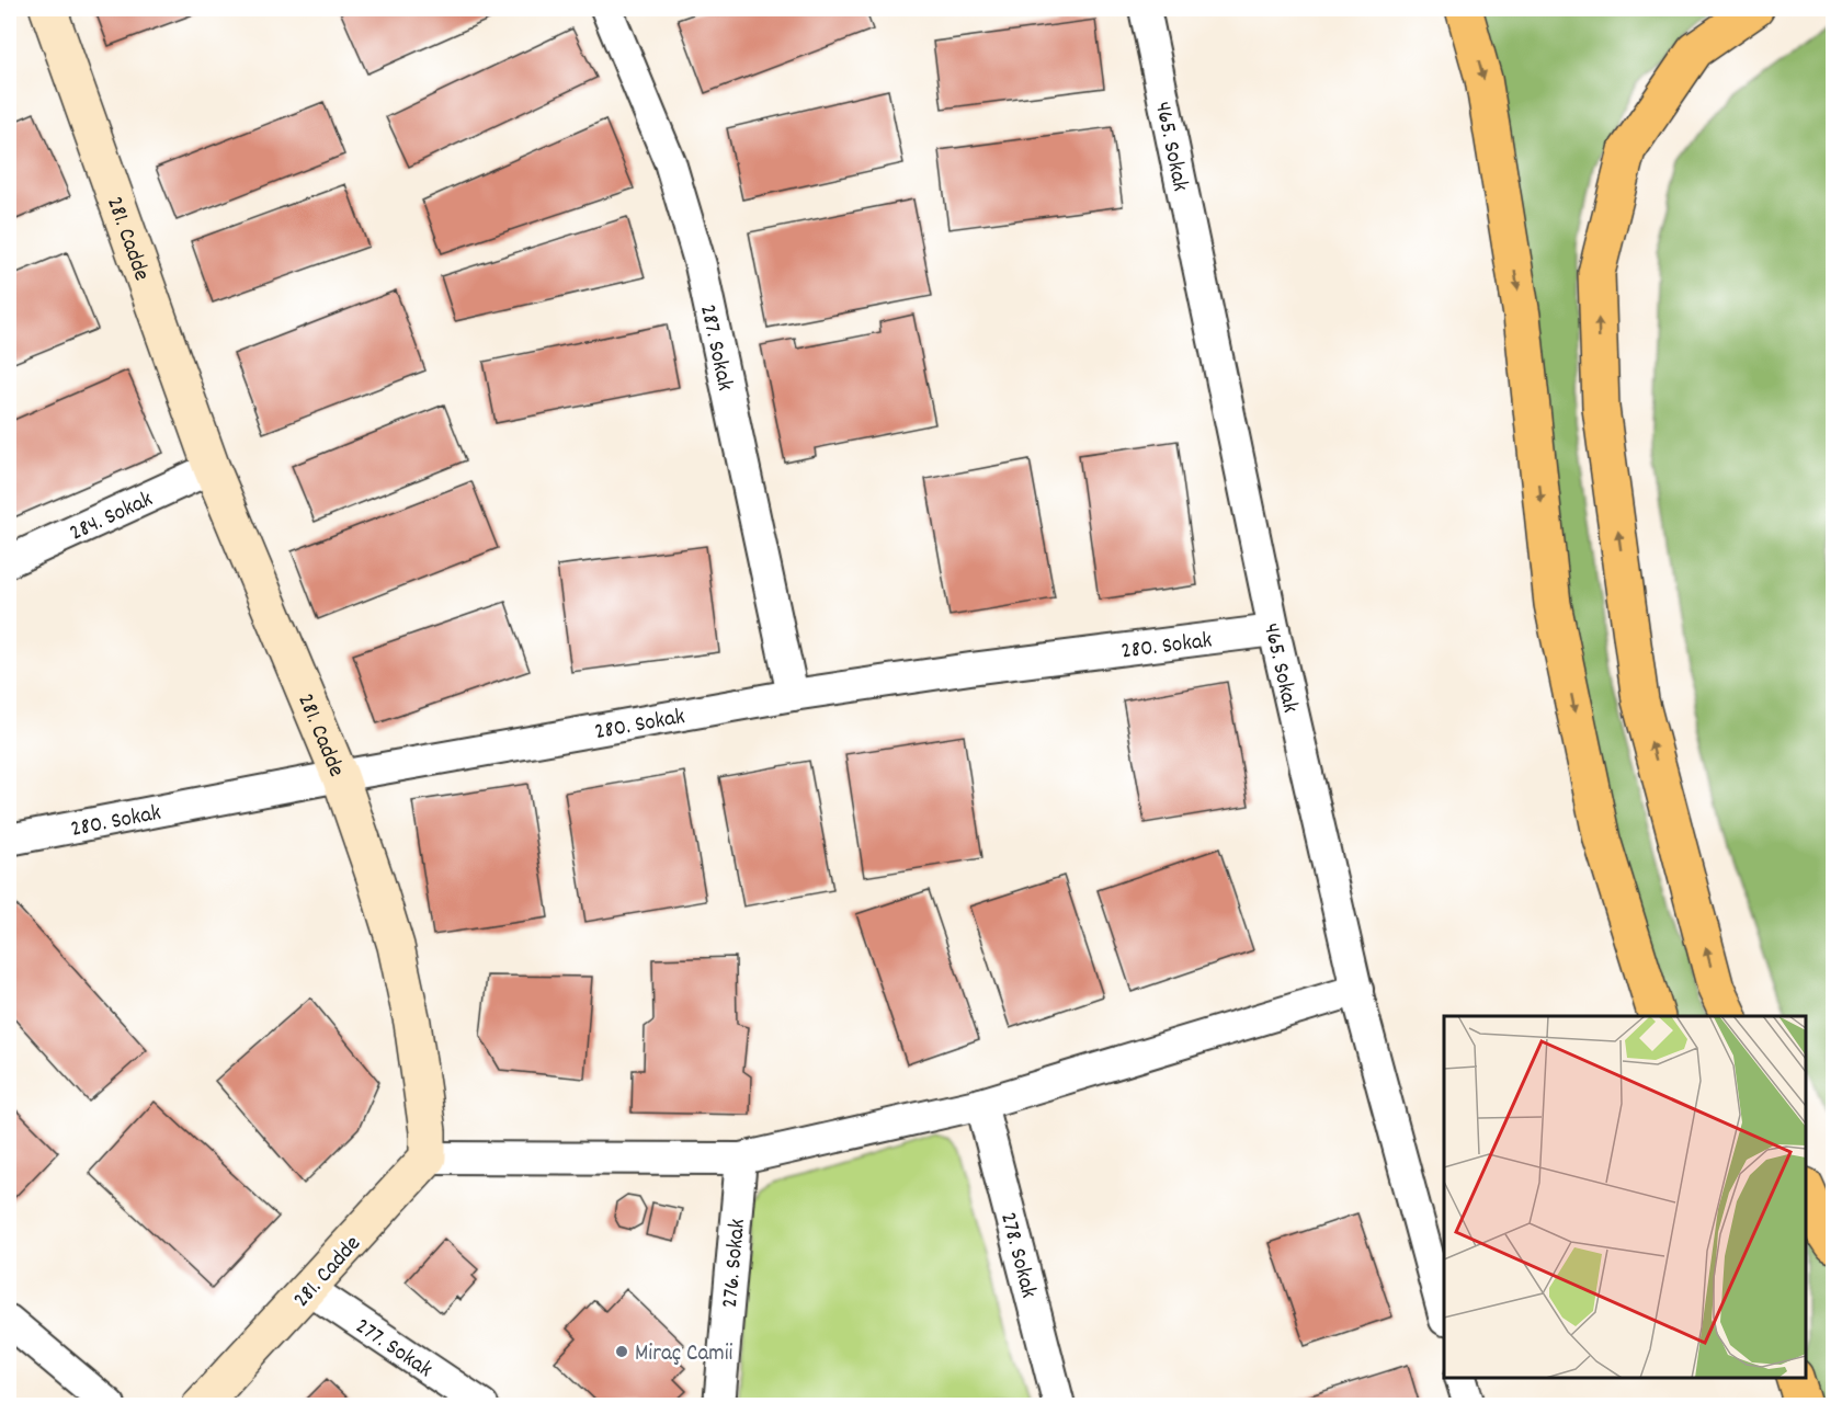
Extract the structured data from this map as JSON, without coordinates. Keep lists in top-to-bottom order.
{
  "streets": {
    "street": [
      "465. Sokak",
      "281. Cadde",
      "287. Sokak",
      "284. Sokak",
      "280. Sokak",
      "278. Sokak",
      "276. Sokak",
      "277. Sokak"
    ]
  },
  "crossings": [
    ["465. Sokak", "280. Sokak"],
    ["281. Cadde", "284. Sokak"],
    ["281. Cadde", "280. Sokak"],
    ["281. Cadde", "277. Sokak"],
    ["287. Sokak", "280. Sokak"]
  ],
  "places": ["Miraç Camii"]
}
